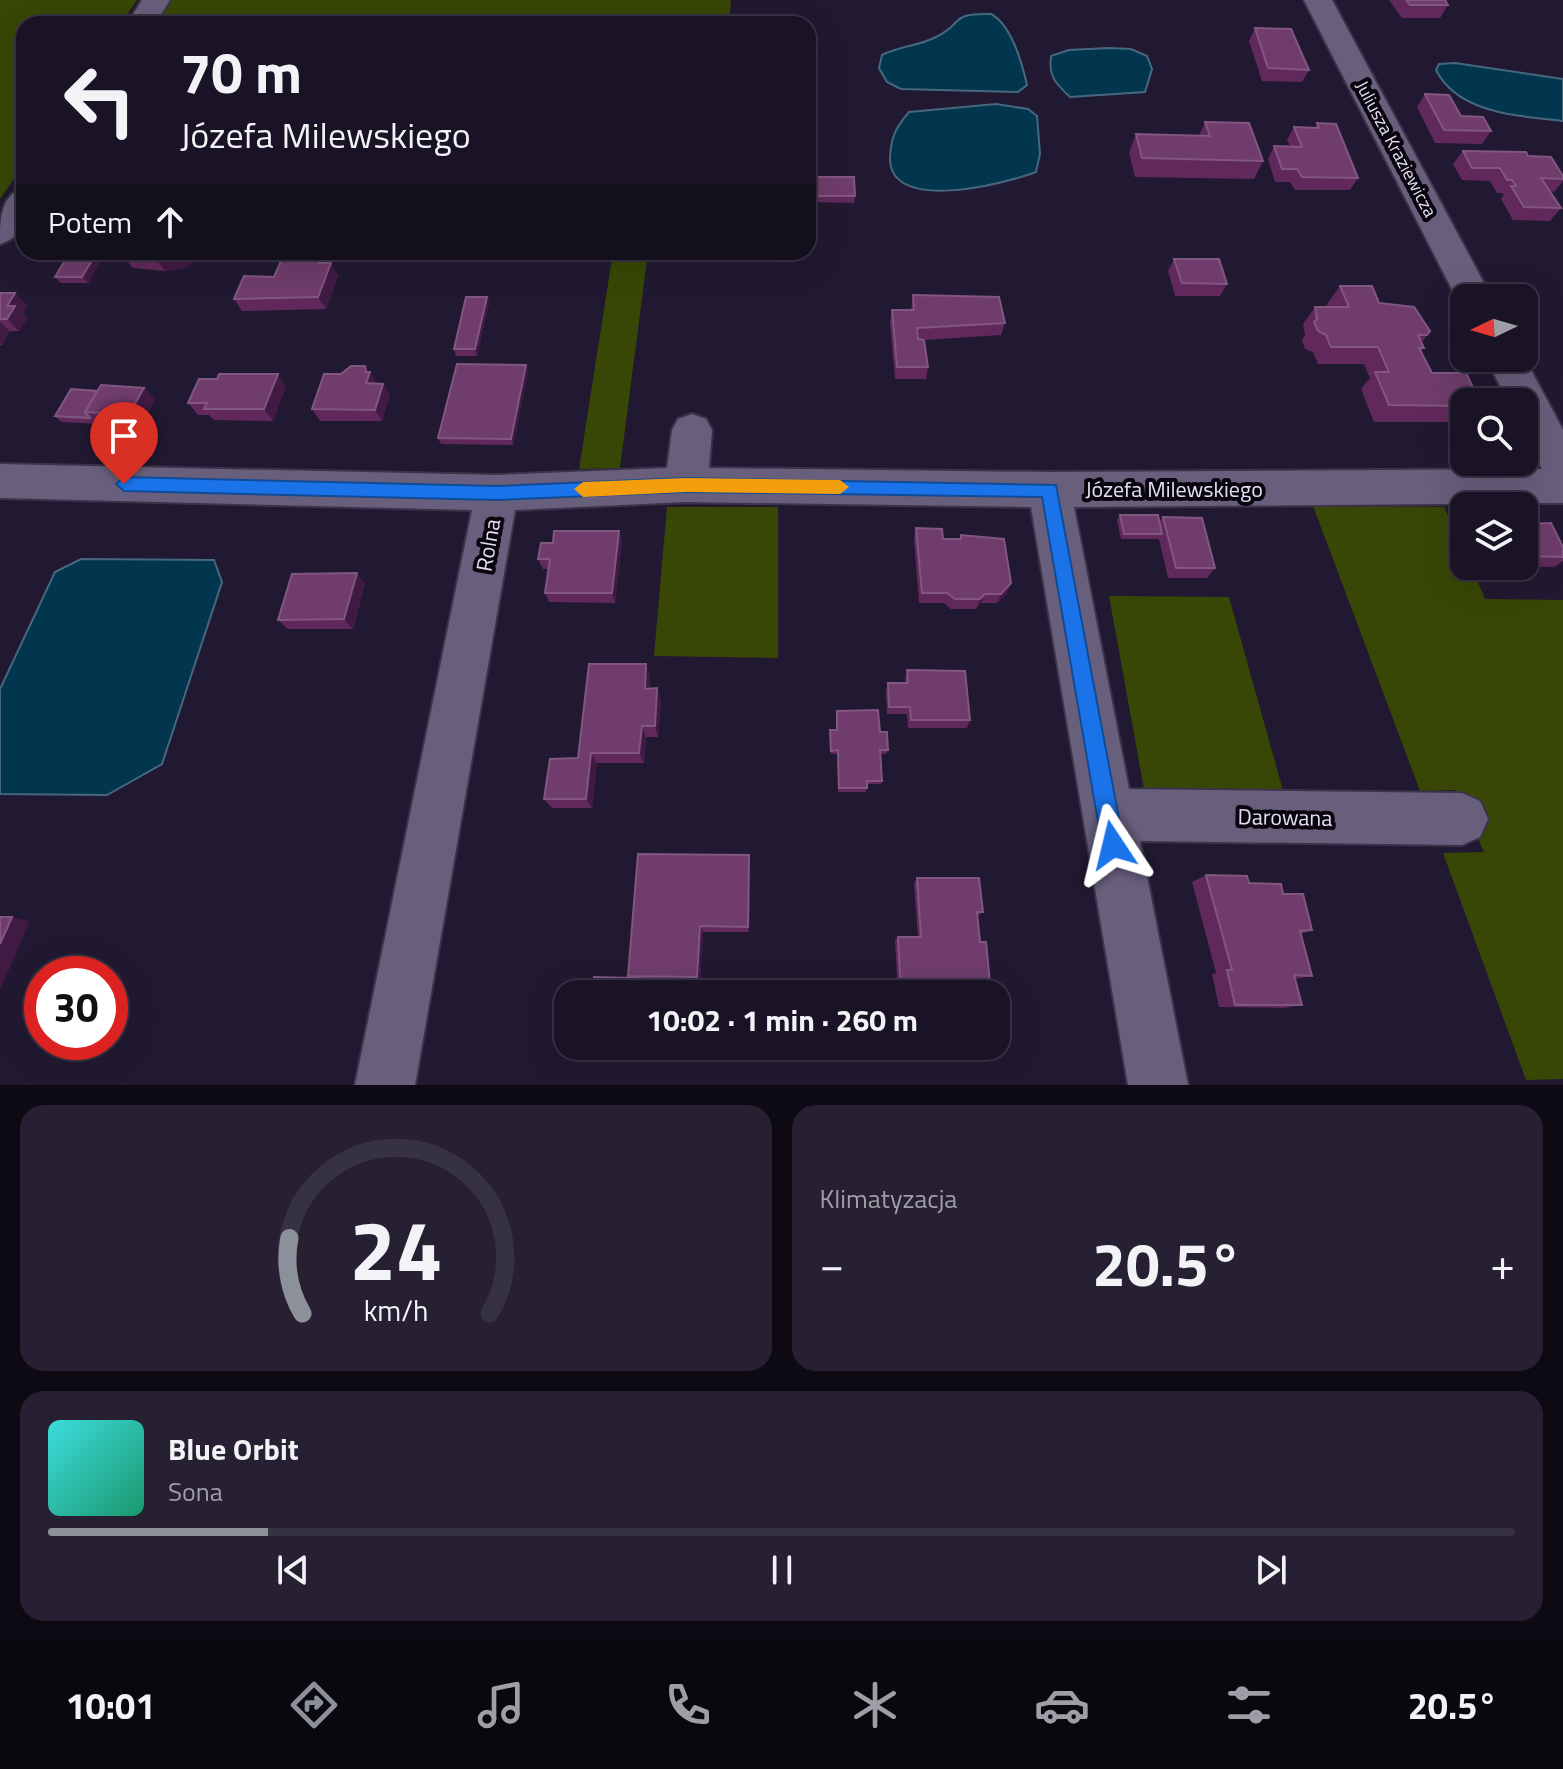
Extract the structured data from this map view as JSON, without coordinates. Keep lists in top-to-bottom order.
{
  "streets": {
    "street": [
      "Juliusza Kraziewicza",
      "Józefa Milewskiego",
      "Rolna",
      "Darowana"
    ]
  },
  "crossings": [
    ["Józefa Milewskiego", "Rolna"]
  ],
  "north": "left",
  "page": {
    "turn": ["70 m", "Józefa Milewskiego"],
    "then": "Potem",
    "limit": "30",
    "trip": "10:02 · 1 min · 260 m",
    "tile": "Klimatyzacja",
    "heat": ["−", "20.5°", "+"],
    "song": ["Blue Orbit", "Sona"],
    "tabs": ["10:01", "20.5°"],
    "gauge": ["24", "km/h"]
  }
}
